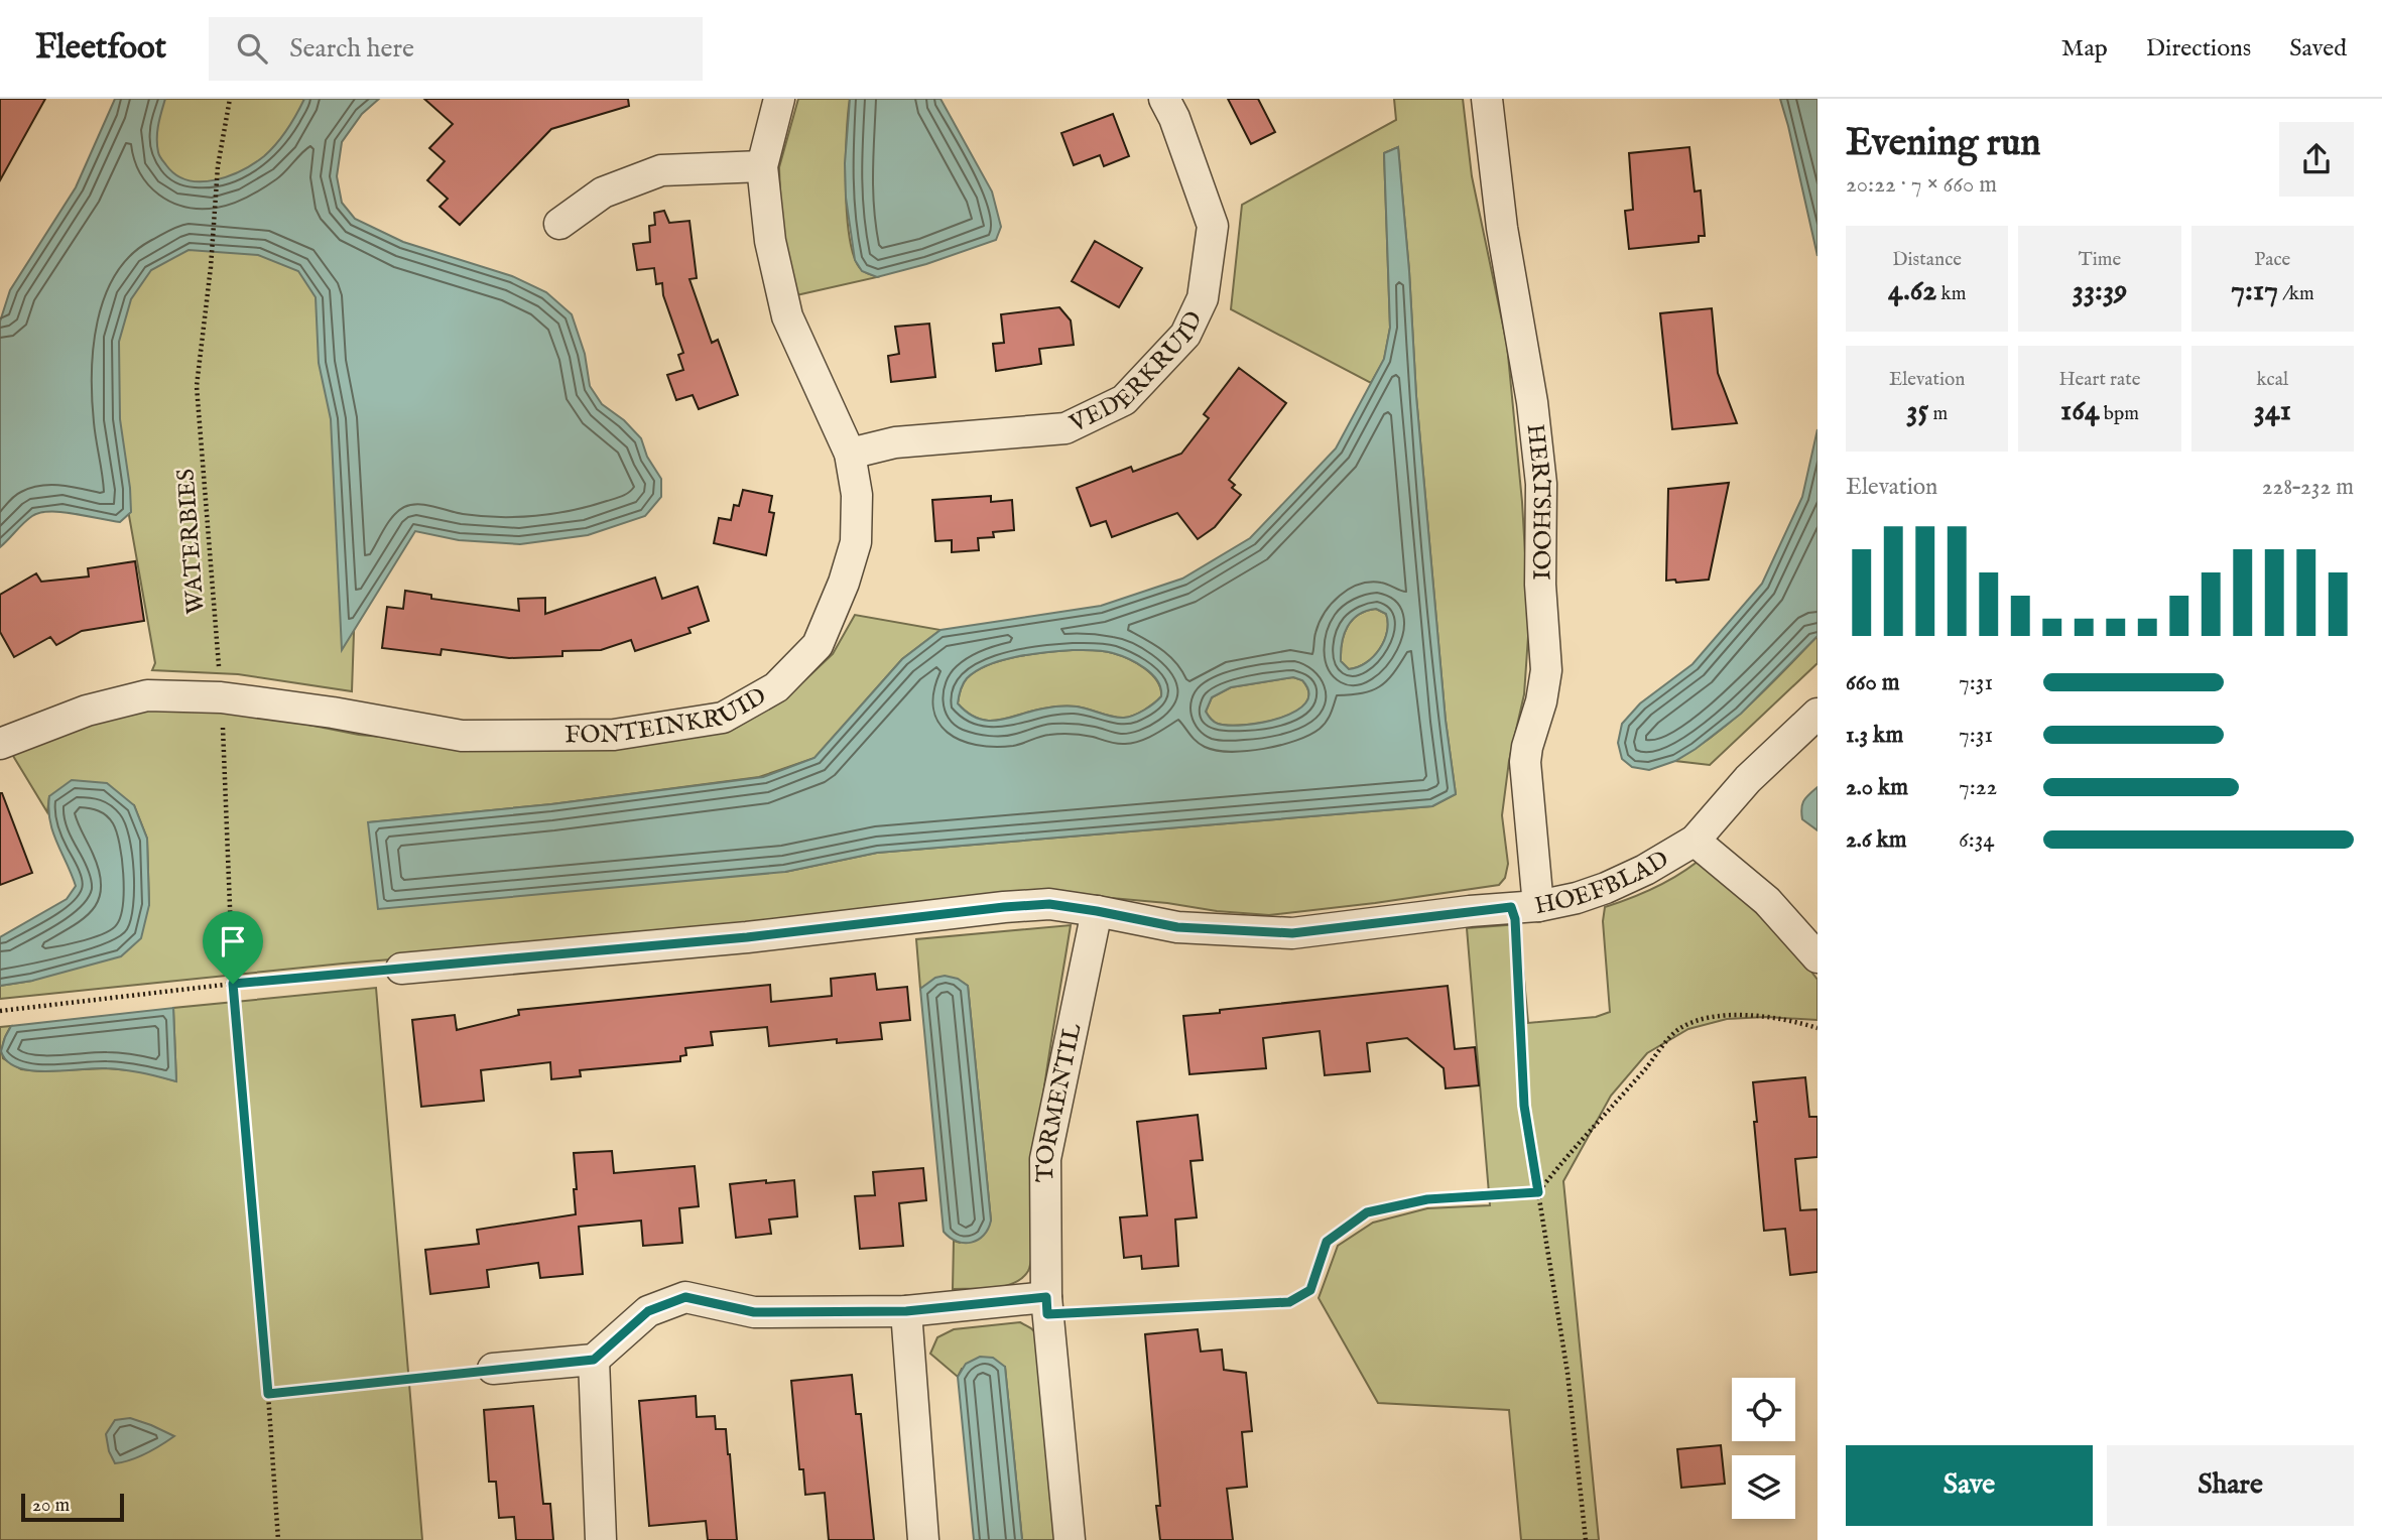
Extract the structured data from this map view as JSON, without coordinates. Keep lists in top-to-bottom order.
{
  "streets": {
    "street": [
      "VEDERKRUID",
      "HERTSHOOI",
      "FONTEINKRUID",
      "HOEFBLAD",
      "TORMENTIL"
    ],
    "path": ["WATERBIES"]
  },
  "crossings": [
    ["VEDERKRUID", "FONTEINKRUID"],
    ["HERTSHOOI", "HOEFBLAD"],
    ["WATERBIES", "FONTEINKRUID"],
    ["HOEFBLAD", "TORMENTIL"]
  ],
  "scale_bar": "20 m",
  "page": {
    "header": "Fleetfoot",
    "search": "Search here",
    "nav": ["Map", "Directions", "Saved"],
    "heading": ["Evening run", "20:22 · 7 × 660 m"],
    "stats": [
      ["Distance", "4.62 km"],
      ["Time", "33:39"],
      ["Pace", "7:17 /km"],
      ["Elevation", "35 m"],
      ["Heart rate", "164 bpm"],
      ["kcal", "341"]
    ],
    "chart": ["Elevation", "228–232 m"],
    "list": [
      {
        "name": "660 m",
        "note": "7:31"
      },
      {
        "name": "1.3 km",
        "note": "7:31"
      },
      {
        "name": "2.0 km",
        "note": "7:22"
      },
      {
        "name": "2.6 km",
        "note": "6:34"
      }
    ],
    "buttons": ["Save", "Share"],
    "scale": "20 m"
  }
}
